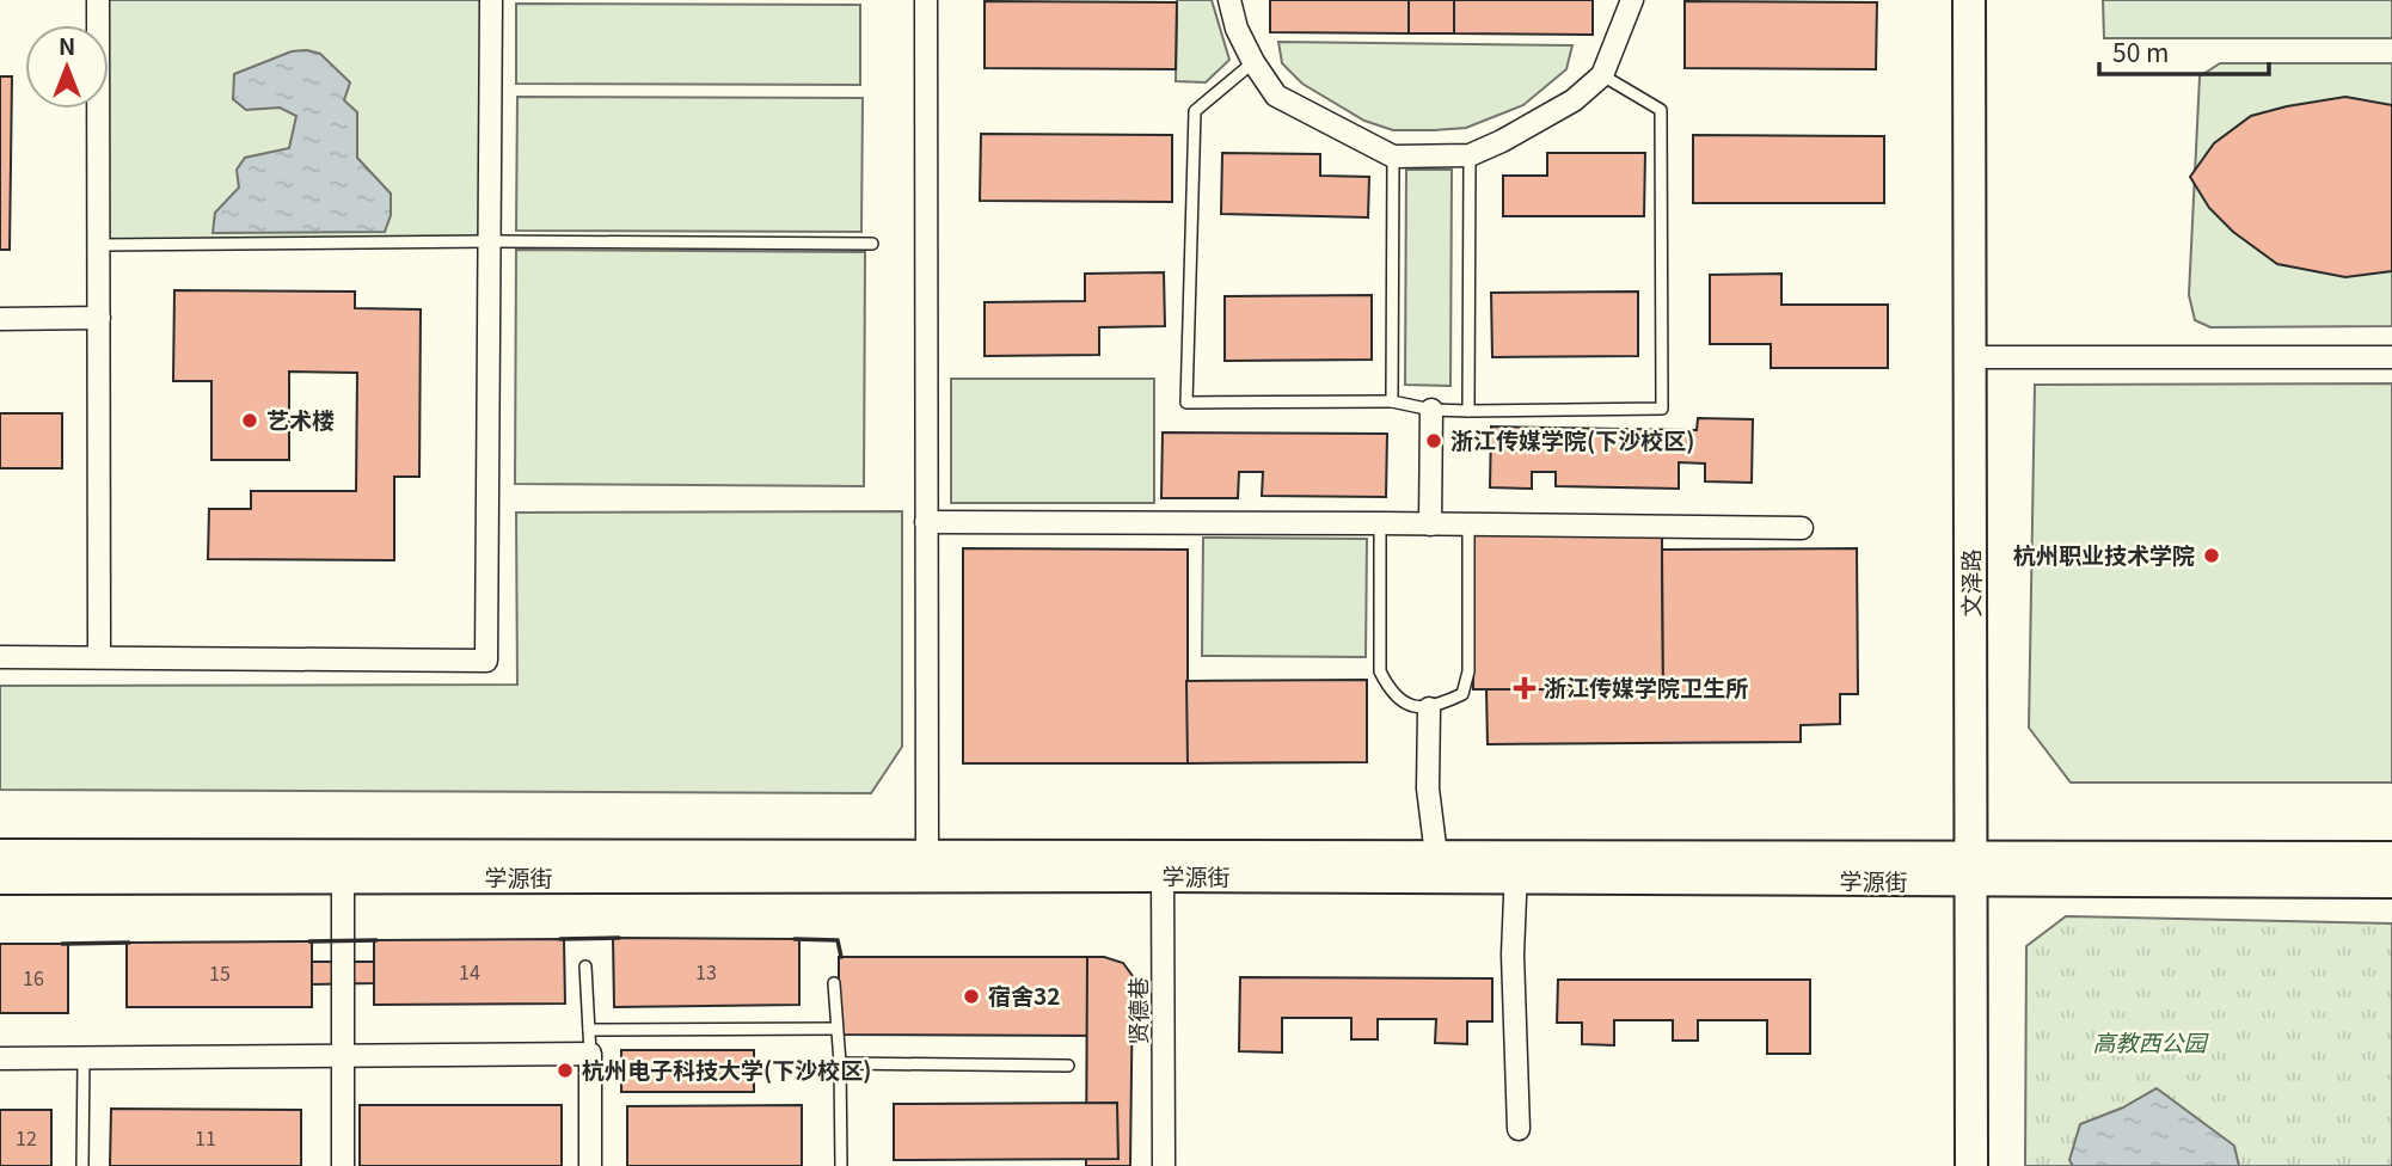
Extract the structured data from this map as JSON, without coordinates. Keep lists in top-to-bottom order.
{
  "streets": {
    "main road": ["文泽路", "学源街"],
    "street": ["贤德巷"]
  },
  "crossings": [
    ["文泽路", "学源街"],
    ["学源街", "贤德巷"]
  ],
  "parks": ["高教西公园"],
  "places": {
    "other": [
      "艺术楼",
      "浙江传媒学院(下沙校区)",
      "杭州职业技术学院",
      "宿舍32",
      "杭州电子科技大学(下沙校区)"
    ],
    "health": ["浙江传媒学院卫生所"]
  },
  "house_numbers": [
    "14",
    "13",
    "15",
    "16",
    "12",
    "11"
  ],
  "scale_bar": "50 m",
  "north": "top"
}
